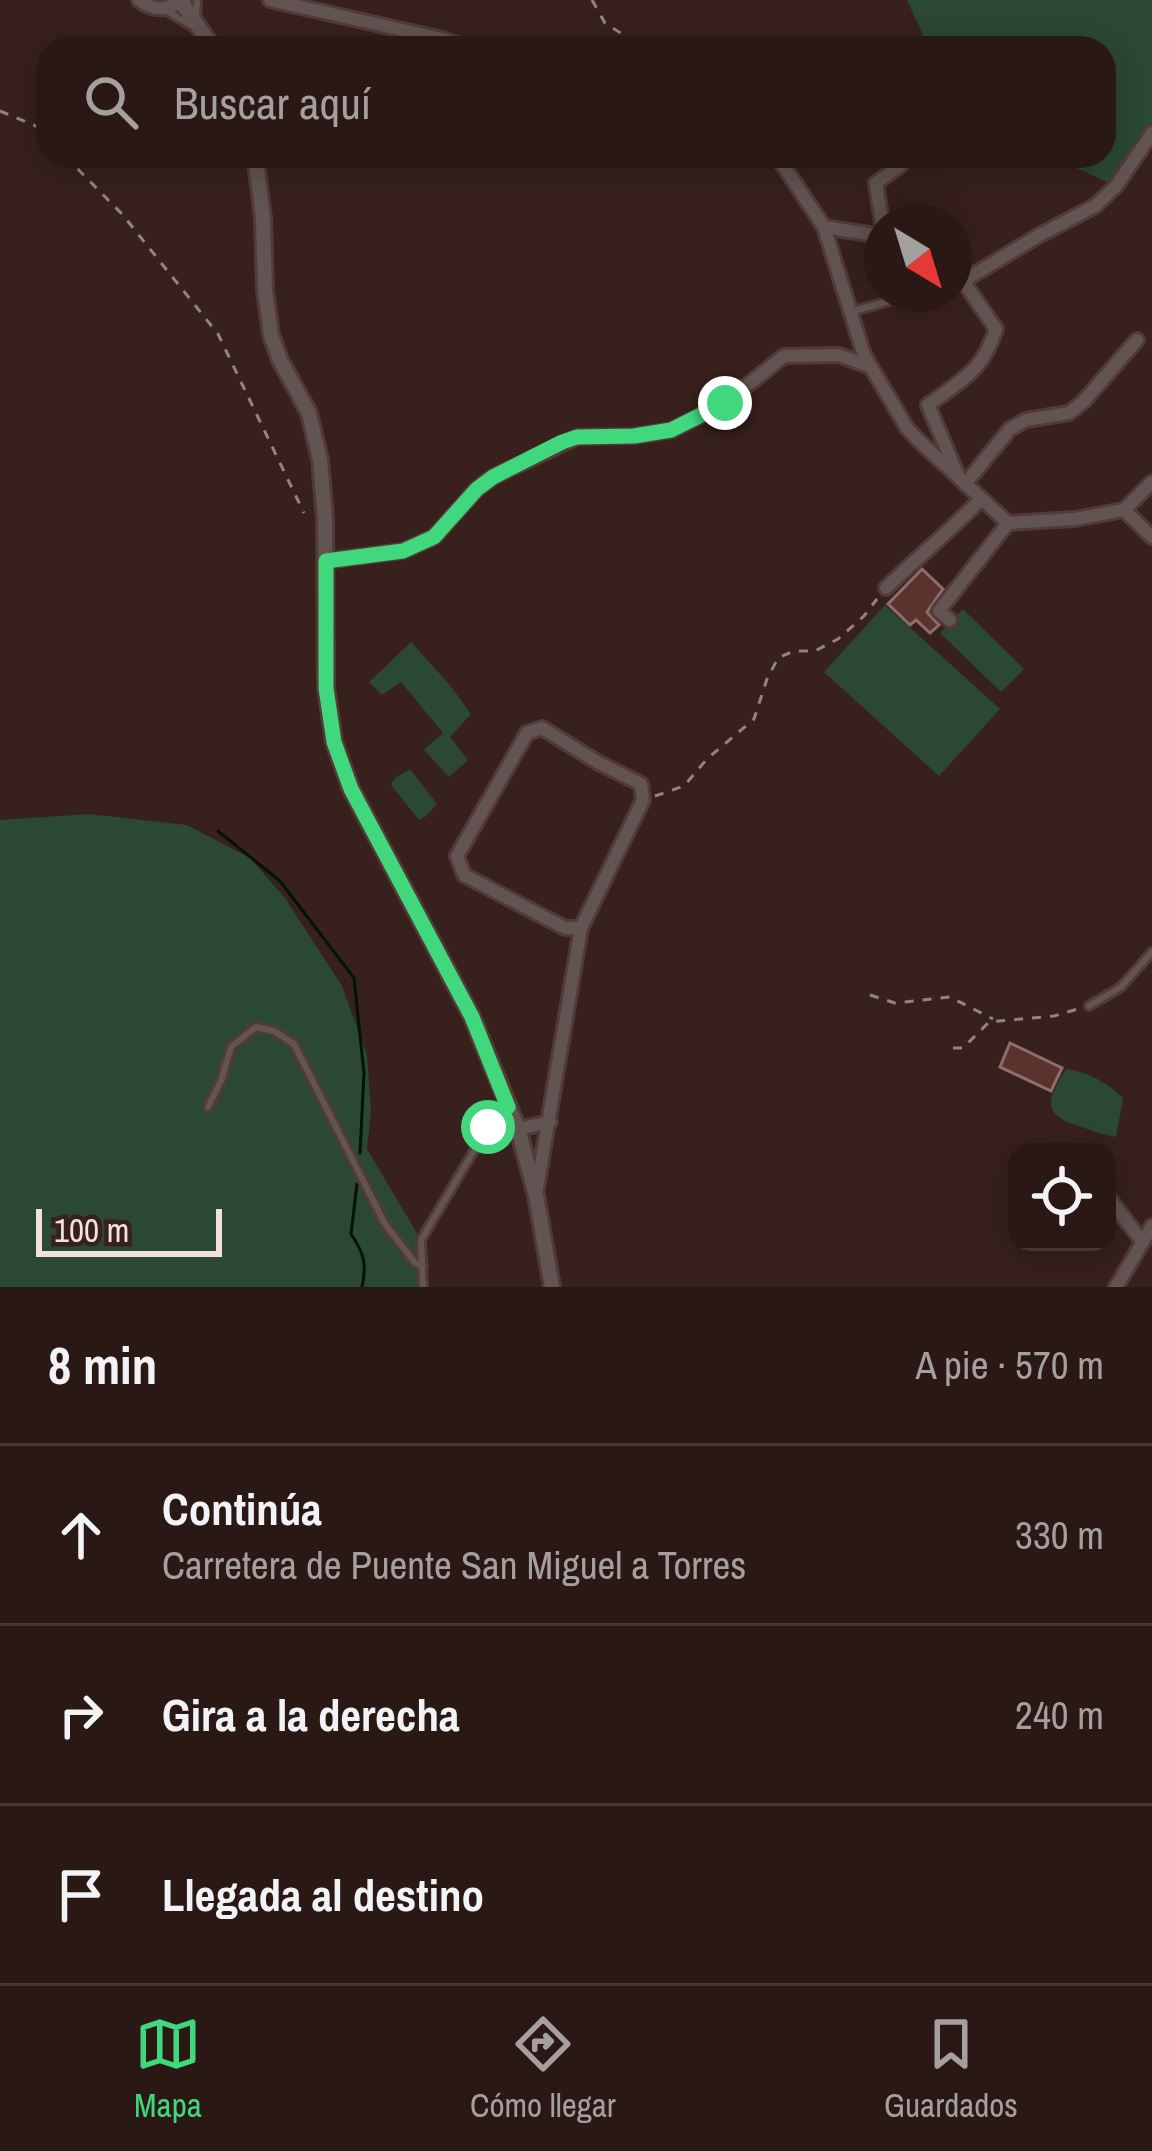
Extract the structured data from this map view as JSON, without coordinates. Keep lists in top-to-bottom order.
{
  "scale_bar": "100 m",
  "north": "bottom right",
  "page": {
    "search": "Buscar aquí",
    "scale": "100 m",
    "heading": ["8 min", "A pie · 570 m"],
    "list": [
      ["Continúa", "Carretera de Puente San Miguel a Torres", "330 m"],
      ["Gira a la derecha", "240 m"],
      "Llegada al destino"
    ],
    "nav": ["Mapa", "Cómo llegar", "Guardados"]
  }
}
